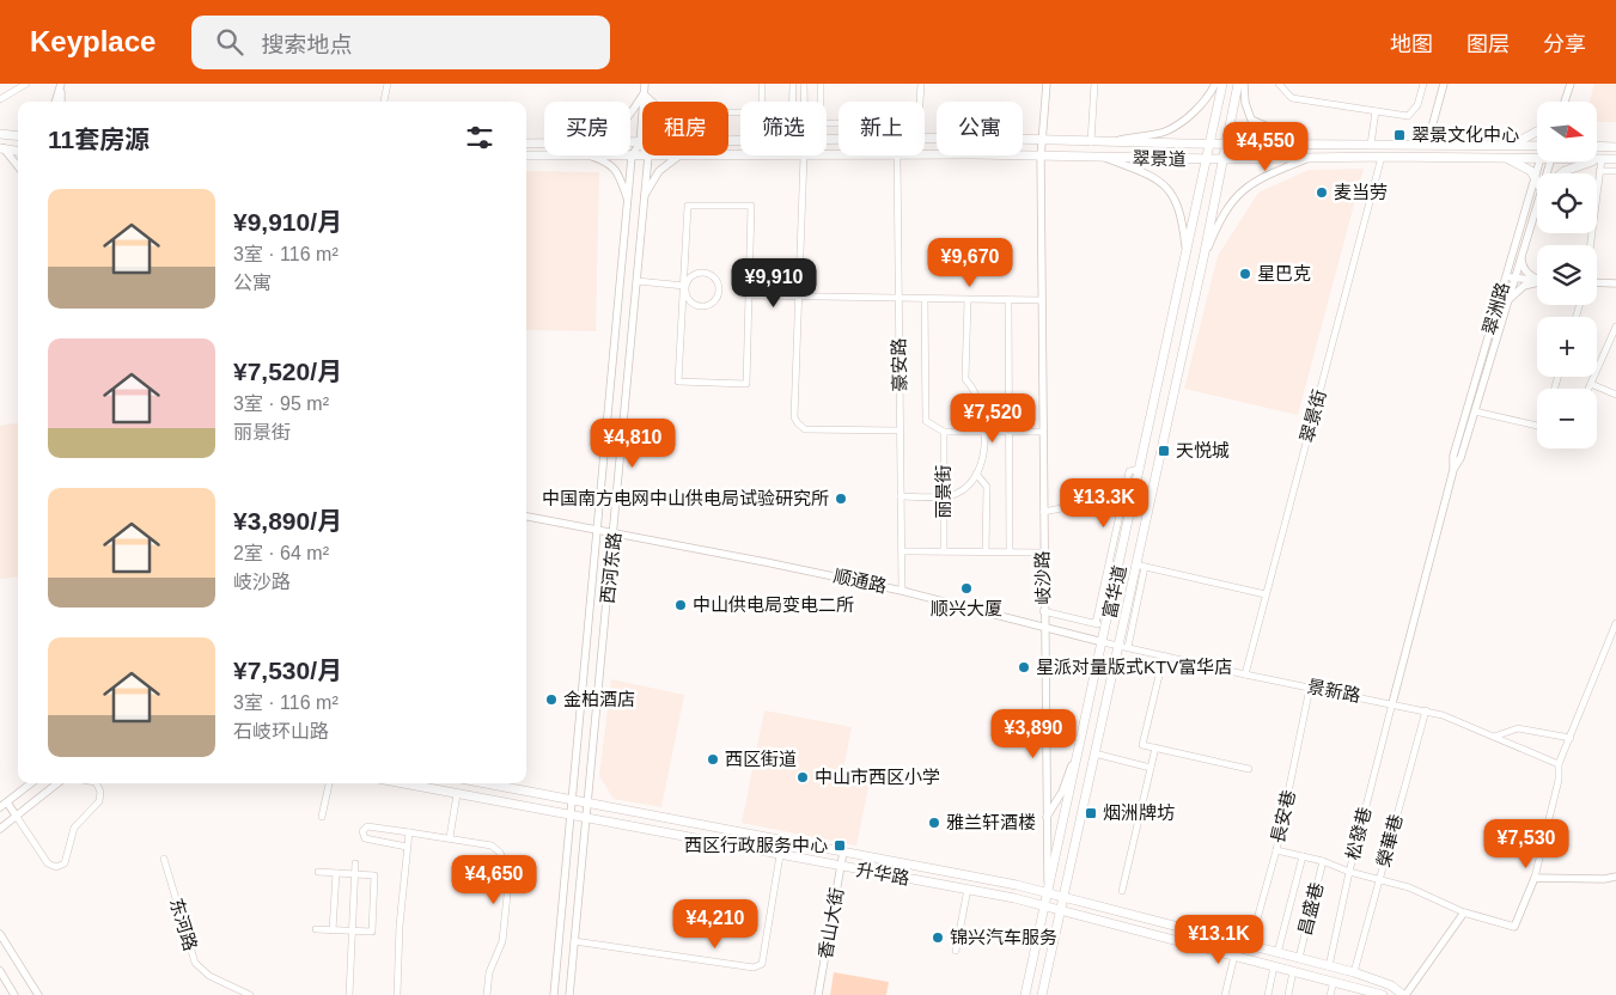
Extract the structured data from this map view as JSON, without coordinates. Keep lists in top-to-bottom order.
{
  "streets": {
    "main road": ["翠景道", "富华道", "升华路"],
    "street": [
      "翠洲路",
      "豪安路",
      "翠景街",
      "丽景街",
      "西河东路",
      "岐沙路",
      "顺通路",
      "景新路",
      "長安巷",
      "松發巷",
      "榮華巷",
      "昌盛巷",
      "香山大街",
      "东河路"
    ]
  },
  "crossings": [
    ["翠景道", "翠景街"],
    ["翠景道", "西河东路"],
    ["翠景道", "岐沙路"],
    ["翠景道", "富华道"],
    ["翠洲路", "景新路"],
    ["翠洲路", "松發巷"],
    ["豪安路", "顺通路"],
    ["翠景街", "景新路"],
    ["西河东路", "顺通路"],
    ["西河东路", "升华路"],
    ["岐沙路", "顺通路"],
    ["岐沙路", "富华道"],
    ["岐沙路", "升华路"],
    ["顺通路", "富华道"],
    ["顺通路", "景新路"],
    ["富华道", "景新路"],
    ["富华道", "升华路"],
    ["景新路", "長安巷"],
    ["景新路", "松發巷"],
    ["景新路", "榮華巷"],
    ["長安巷", "升华路"],
    ["松發巷", "升华路"],
    ["榮華巷", "升华路"],
    ["升华路", "昌盛巷"],
    ["升华路", "香山大街"]
  ],
  "places": {
    "transit": [
      "翠景文化中心",
      "天悦城",
      "烟洲牌坊",
      "西区行政服务中心"
    ],
    "other": [
      "麦当劳",
      "星巴克",
      "中国南方电网中山供电局试验研究所",
      "顺兴大厦",
      "中山供电局变电二所",
      "星派对量版式KTV富华店",
      "金柏酒店",
      "西区街道",
      "中山市西区小学",
      "雅兰轩酒楼",
      "锦兴汽车服务"
    ]
  },
  "north": "right",
  "page": {
    "header": "Keyplace",
    "search": "搜索地点",
    "nav": ["地图", "图层", "分享"],
    "map_buttons": ["+", "−"],
    "chip": [
      "买房",
      "租房",
      "筛选",
      "新上",
      "公寓"
    ],
    "heading": "11套房源",
    "price": [
      "¥4,550",
      "¥9,670",
      "¥9,910",
      "¥7,520",
      "¥4,810",
      "¥13.3K",
      "¥3,890",
      "¥7,530",
      "¥4,650",
      "¥4,210",
      "¥13.1K"
    ],
    "list": [
      {
        "name": "¥9,910/月",
        "note": "3室 · 116 m² · 公寓"
      },
      {
        "name": "¥7,520/月",
        "note": "3室 · 95 m² · 丽景街"
      },
      {
        "name": "¥3,890/月",
        "note": "2室 · 64 m² · 岐沙路"
      },
      {
        "name": "¥7,530/月",
        "note": "3室 · 116 m² · 石岐环山路"
      }
    ]
  }
}
